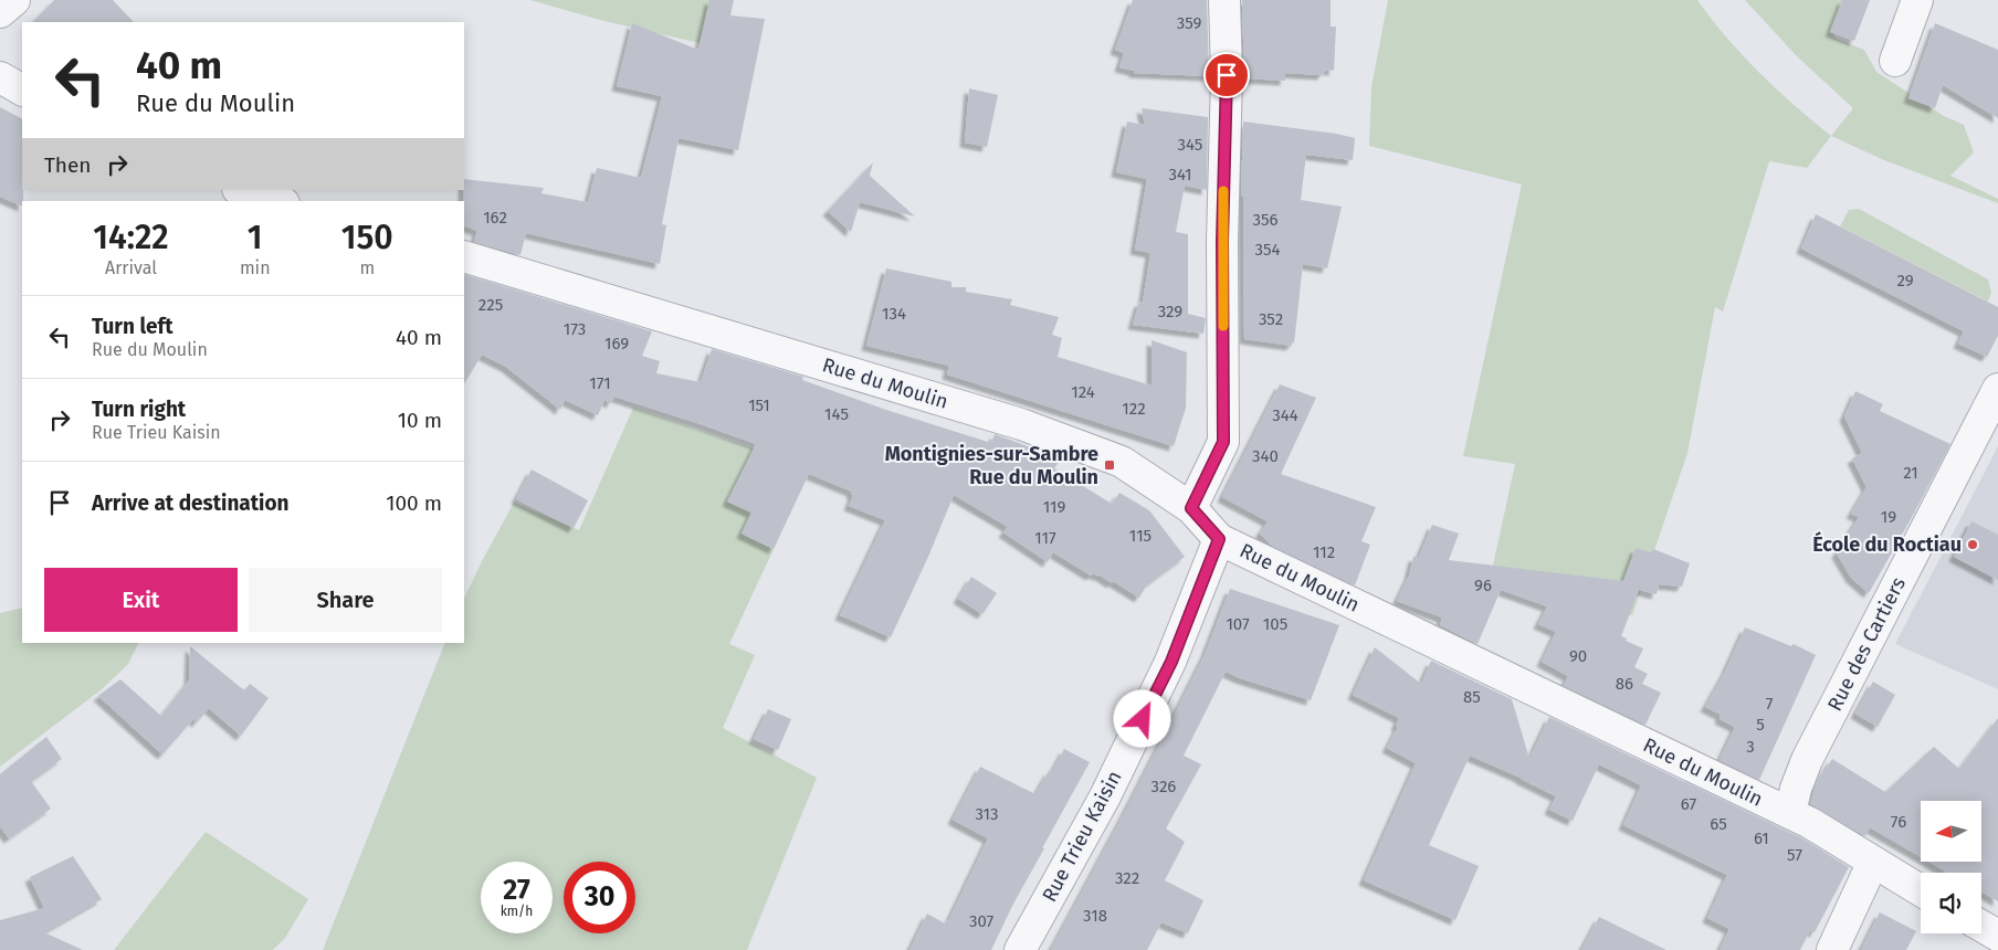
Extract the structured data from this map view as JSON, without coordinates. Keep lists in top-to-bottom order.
{
  "streets": {
    "street": ["Rue du Moulin", "Rue des Cartiers", "Rue Trieu Kaisin"]
  },
  "crossings": [
    ["Rue du Moulin", "Rue des Cartiers"],
    ["Rue du Moulin", "Rue Trieu Kaisin"]
  ],
  "places": {
    "transit": ["Montignies-sur-Sambre Rue du Moulin"],
    "other": ["École du Roctiau"]
  },
  "house_numbers": [
    "359",
    "345",
    "341",
    "162",
    "356",
    "354",
    "29",
    "225",
    "329",
    "134",
    "352",
    "173",
    "169",
    "171",
    "124",
    "151",
    "122",
    "145",
    "344",
    "340",
    "21",
    "119",
    "19",
    "115",
    "117",
    "112",
    "96",
    "107",
    "105",
    "90",
    "86",
    "85",
    "7",
    "5",
    "3",
    "326",
    "67",
    "313",
    "76",
    "65",
    "61",
    "57",
    "322",
    "318",
    "307"
  ],
  "north": "left",
  "page": {
    "turn": ["40 m", "Rue du Moulin"],
    "then": "Then",
    "eta": [
      "14:22",
      "Arrival",
      "1",
      "min",
      "150",
      "m"
    ],
    "list": [
      {
        "name": "Turn left",
        "note": "Rue du Moulin",
        "value": "40 m"
      },
      {
        "name": "Turn right",
        "note": "Rue Trieu Kaisin",
        "value": "10 m"
      },
      {
        "name": "Arrive at destination",
        "value": "100 m"
      }
    ],
    "buttons": ["Exit", "Share"],
    "speed": "27 km/h",
    "limit": "30"
  }
}
